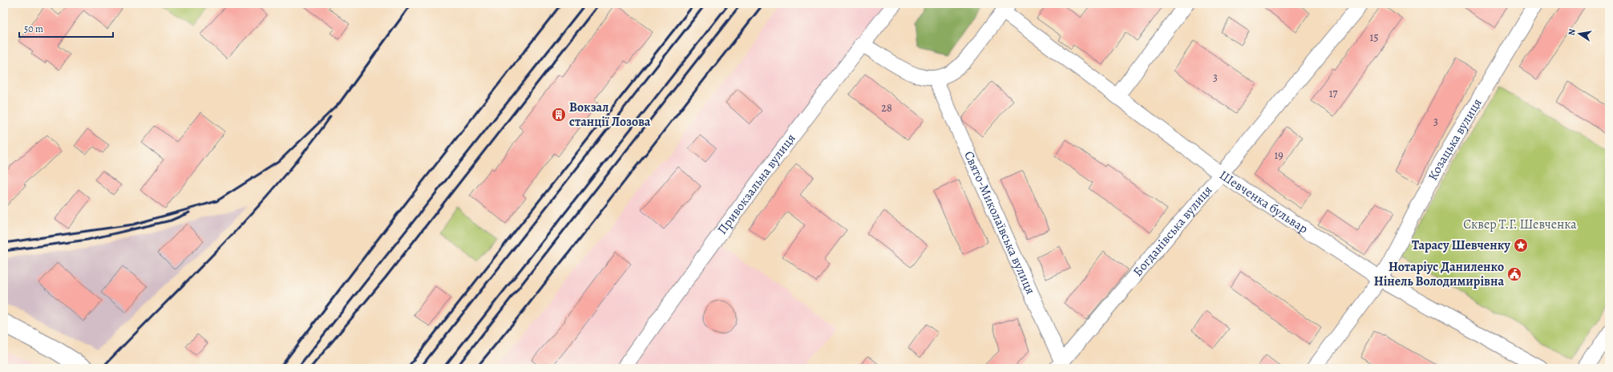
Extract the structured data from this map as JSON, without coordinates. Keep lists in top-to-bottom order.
{
  "streets": {
    "street": [
      "Козацька вулиця",
      "Привокзальна вулиця",
      "Шевченка бульвар",
      "Свято-Миколаївська вулиця",
      "Богданівська вулиця"
    ]
  },
  "crossings": [
    ["Козацька вулиця", "Шевченка бульвар"],
    ["Шевченка бульвар", "Богданівська вулиця"],
    ["Свято-Миколаївська вулиця", "Богданівська вулиця"]
  ],
  "parks": ["Сквер Т.Г. Шевченка"],
  "places": {
    "building": ["Вокзал станції Лозова"],
    "place": ["Тарасу Шевченку"],
    "public building": ["Нотаріус Даниленко Нінель Володимирівна"]
  },
  "house_numbers": [
    "15",
    "3",
    "17",
    "28",
    "3",
    "19"
  ],
  "scale_bar": "50 m",
  "north": "left"
}
